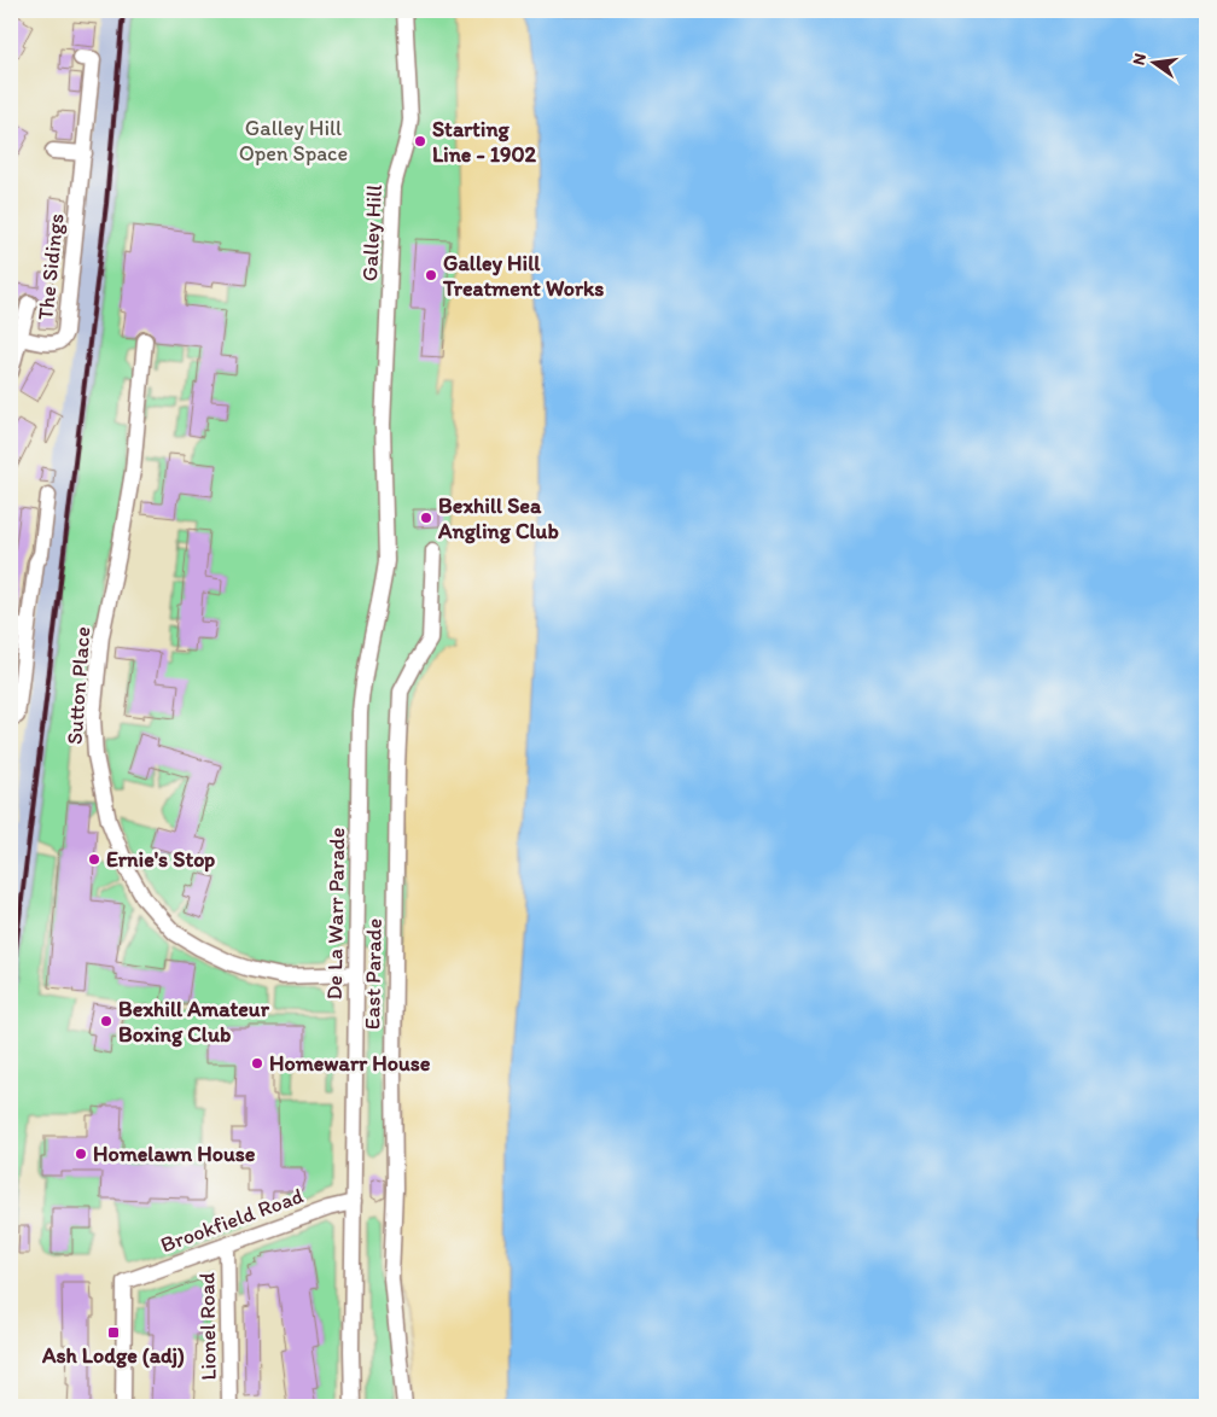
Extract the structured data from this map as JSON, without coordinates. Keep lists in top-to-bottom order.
{
  "streets": {
    "street": [
      "Galley Hill",
      "The Sidings",
      "Sutton Place",
      "De La Warr Parade",
      "East Parade",
      "Brookfield Road",
      "Lionel Road"
    ]
  },
  "crossings": [
    ["Galley Hill", "De La Warr Parade"],
    ["Sutton Place", "De La Warr Parade"],
    ["De La Warr Parade", "Brookfield Road"],
    ["Brookfield Road", "Lionel Road"]
  ],
  "parks": ["Galley Hill Open Space"],
  "places": {
    "other": [
      "Starting Line - 1902",
      "Galley Hill Treatment Works",
      "Bexhill Sea Angling Club",
      "Ernie's Stop",
      "Bexhill Amateur Boxing Club",
      "Homewarr House",
      "Homelawn House"
    ],
    "transit": ["Ash Lodge (adj)"]
  },
  "north": "left"
}
